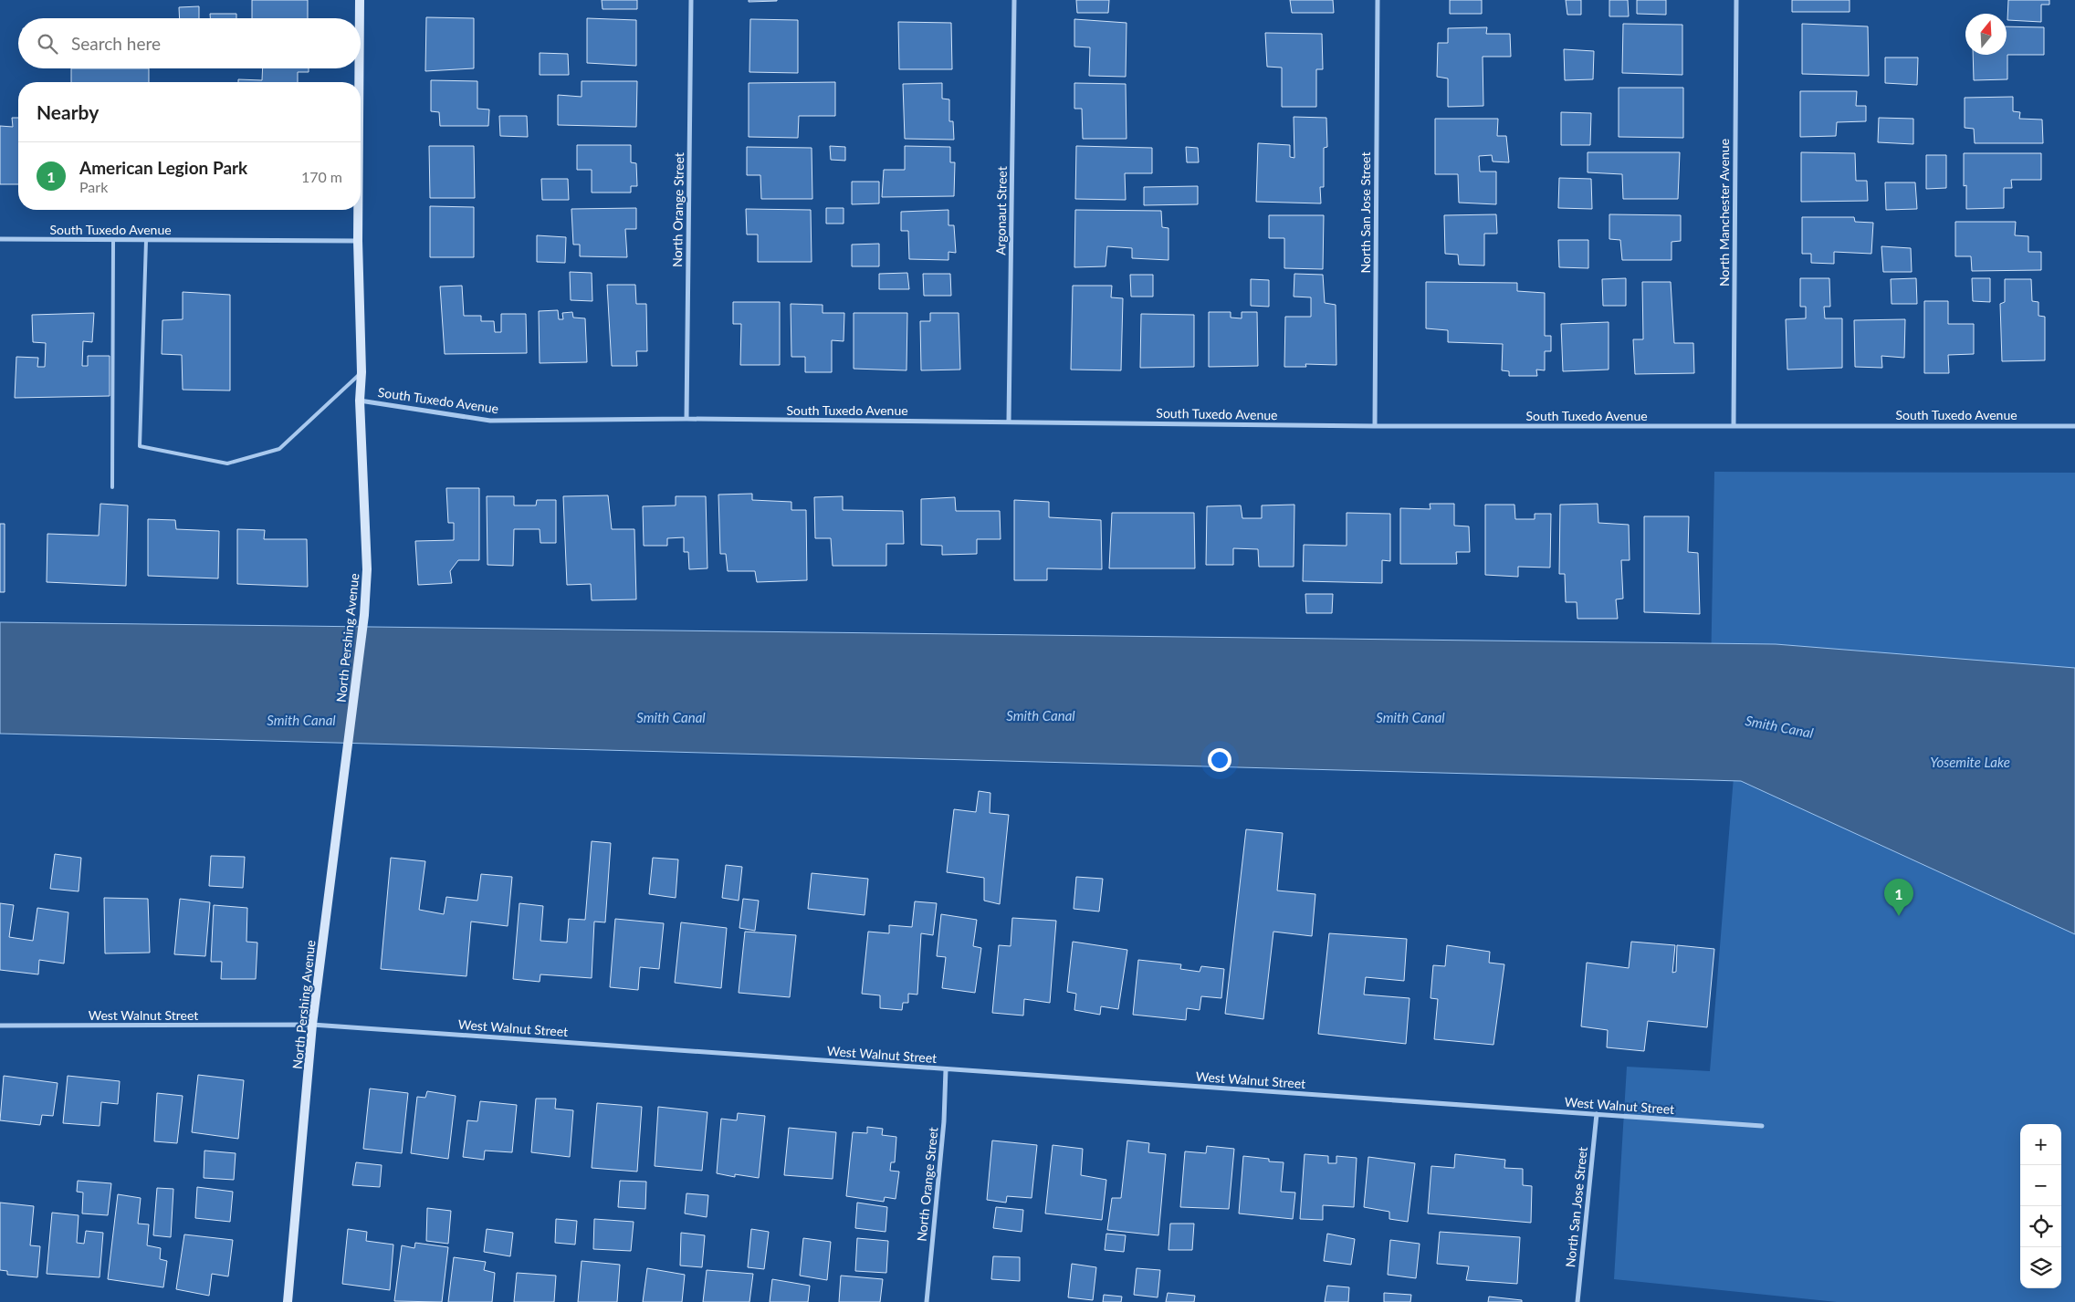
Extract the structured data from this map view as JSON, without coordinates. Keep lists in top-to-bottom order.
{
  "streets": {
    "main road": ["North Pershing Avenue"],
    "street": [
      "North Orange Street",
      "Argonaut Street",
      "North San Jose Street",
      "North Manchester Avenue",
      "South Tuxedo Avenue",
      "West Walnut Street"
    ]
  },
  "crossings": [
    ["North Orange Street", "South Tuxedo Avenue"],
    ["North Orange Street", "West Walnut Street"],
    ["Argonaut Street", "South Tuxedo Avenue"],
    ["North San Jose Street", "South Tuxedo Avenue"],
    ["North San Jose Street", "West Walnut Street"],
    ["North Manchester Avenue", "South Tuxedo Avenue"],
    ["South Tuxedo Avenue", "North Pershing Avenue"],
    ["North Pershing Avenue", "West Walnut Street"]
  ],
  "water": ["Smith Canal", "Yosemite Lake"],
  "north": "top",
  "page": {
    "search": "Search here",
    "heading": "Nearby",
    "list": [
      {
        "mark": "1",
        "name": "American Legion Park",
        "note": "Park",
        "value": "170 m"
      }
    ],
    "pins": "1",
    "map_buttons": ["+", "−"]
  }
}
